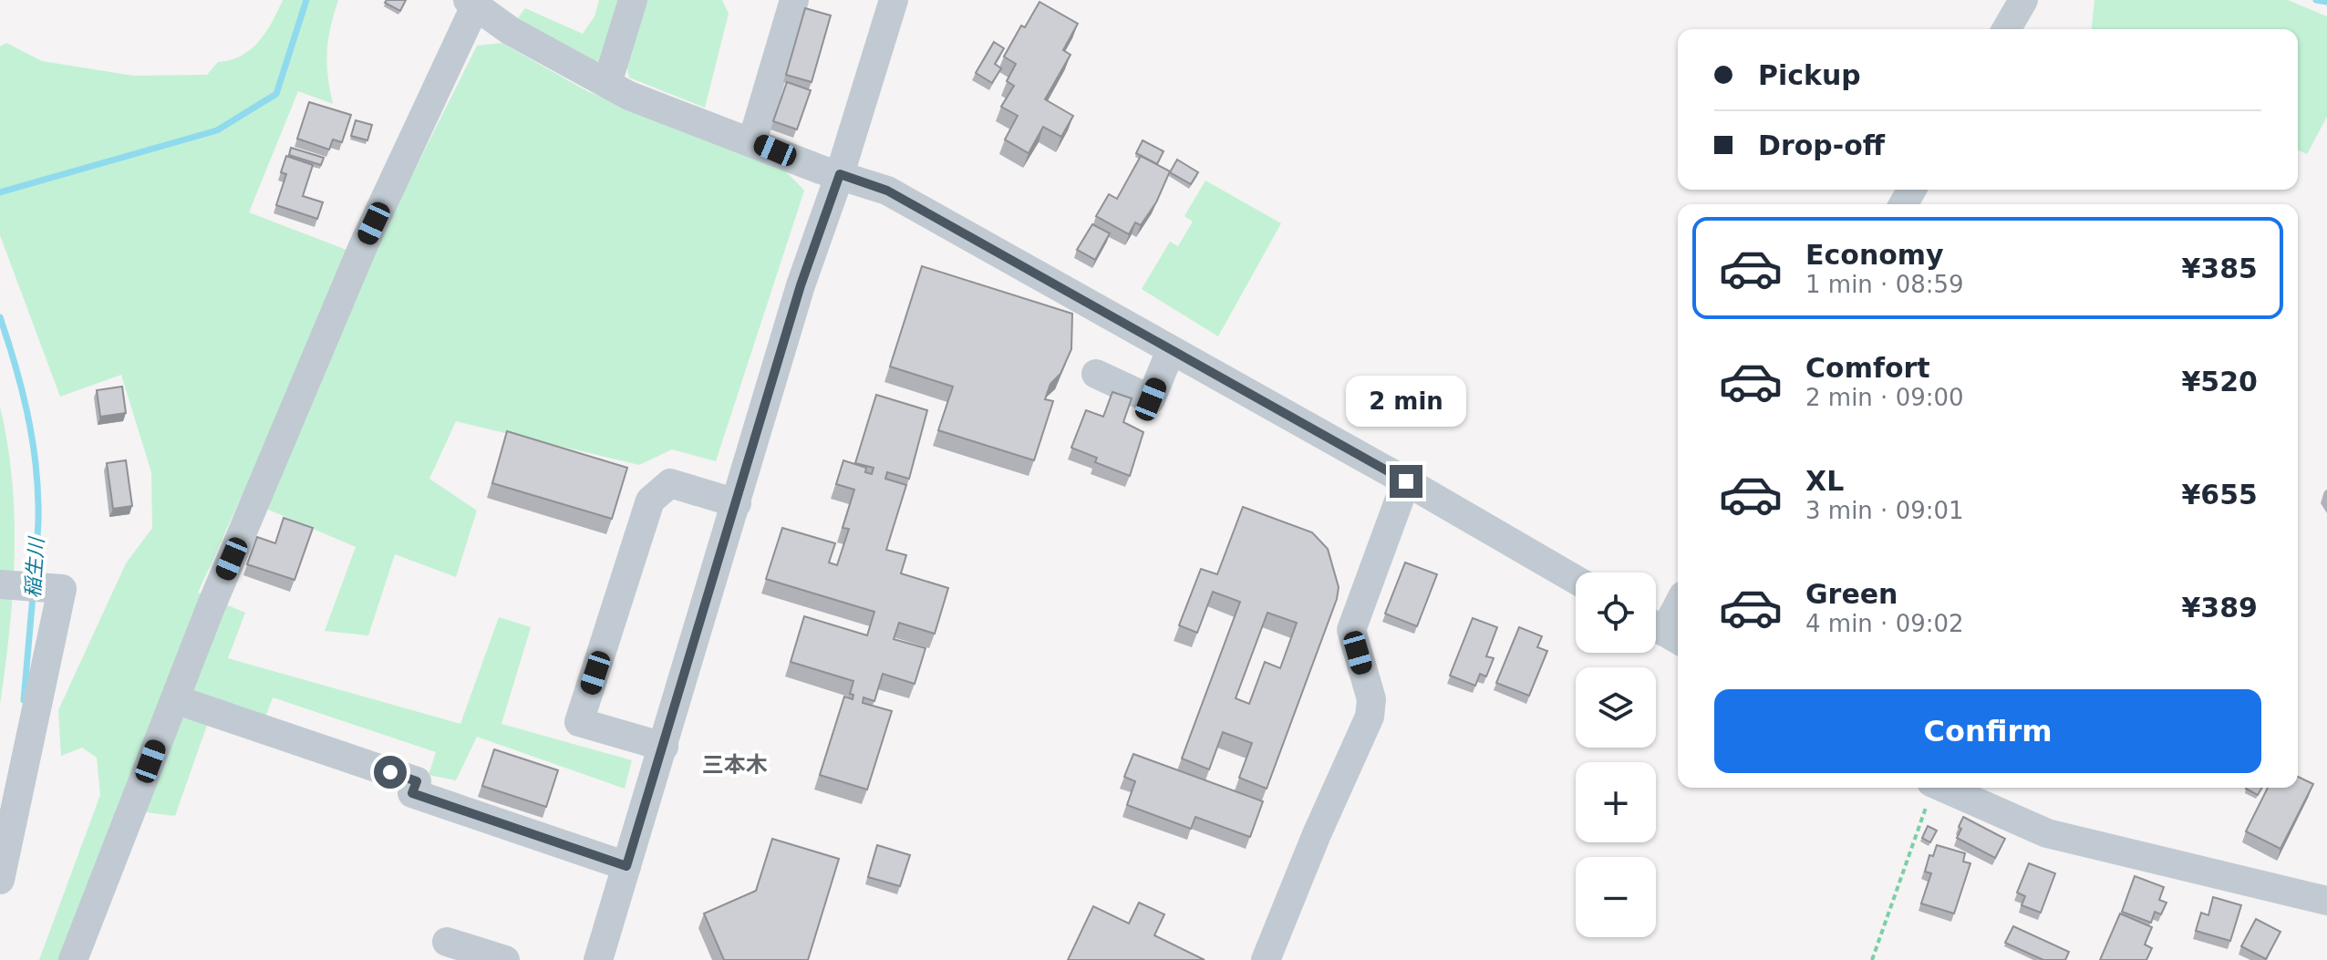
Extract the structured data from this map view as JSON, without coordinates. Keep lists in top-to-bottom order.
{
  "districts": ["三本木"],
  "water": ["稲生川"],
  "page": {
    "banner": ["Pickup", "Drop-off"],
    "list": [
      {
        "name": "Economy",
        "note": "1 min · 08:59",
        "value": "¥385"
      },
      {
        "name": "Comfort",
        "note": "2 min · 09:00",
        "value": "¥520"
      },
      {
        "name": "XL",
        "note": "3 min · 09:01",
        "value": "¥655"
      },
      {
        "name": "Green",
        "note": "4 min · 09:02",
        "value": "¥389"
      }
    ],
    "bubble": "2 min",
    "map_buttons": ["+", "−"],
    "buttons": "Confirm"
  }
}
